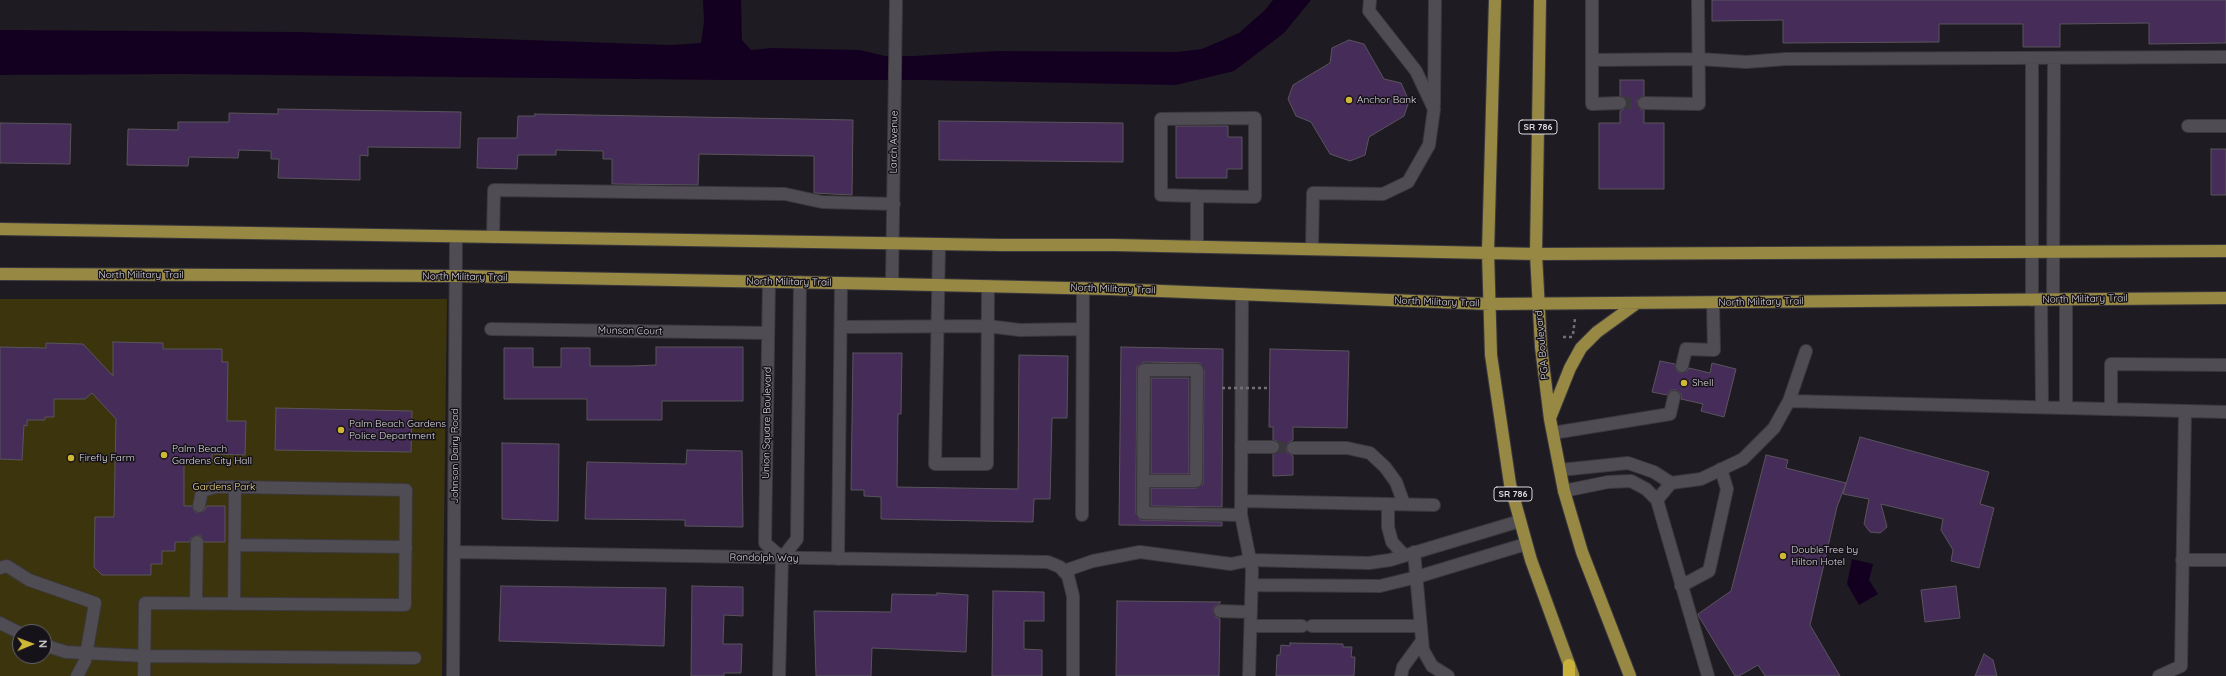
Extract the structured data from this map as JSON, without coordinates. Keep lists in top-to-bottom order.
{
  "streets": {
    "main road": ["SR 786", "North Military Trail", "PGA Boulevard"],
    "street": [
      "Larch Avenue",
      "Munson Court",
      "Union Square Boulevard",
      "Johnson Dairy Road",
      "Randolph Way"
    ]
  },
  "crossings": [
    ["SR 786", "North Military Trail"],
    ["Larch Avenue", "North Military Trail"],
    ["North Military Trail", "PGA Boulevard"],
    ["North Military Trail", "Union Square Boulevard"],
    ["North Military Trail", "Johnson Dairy Road"],
    ["Munson Court", "Union Square Boulevard"],
    ["Union Square Boulevard", "Randolph Way"],
    ["Johnson Dairy Road", "Randolph Way"]
  ],
  "parks": ["Gardens Park"],
  "places": [
    "Anchor Bank",
    "Shell",
    "Palm Beach Gardens Police Department",
    "Palm Beach Gardens City Hall",
    "Firefly Farm",
    "DoubleTree by Hilton Hotel"
  ],
  "north": "right"
}
